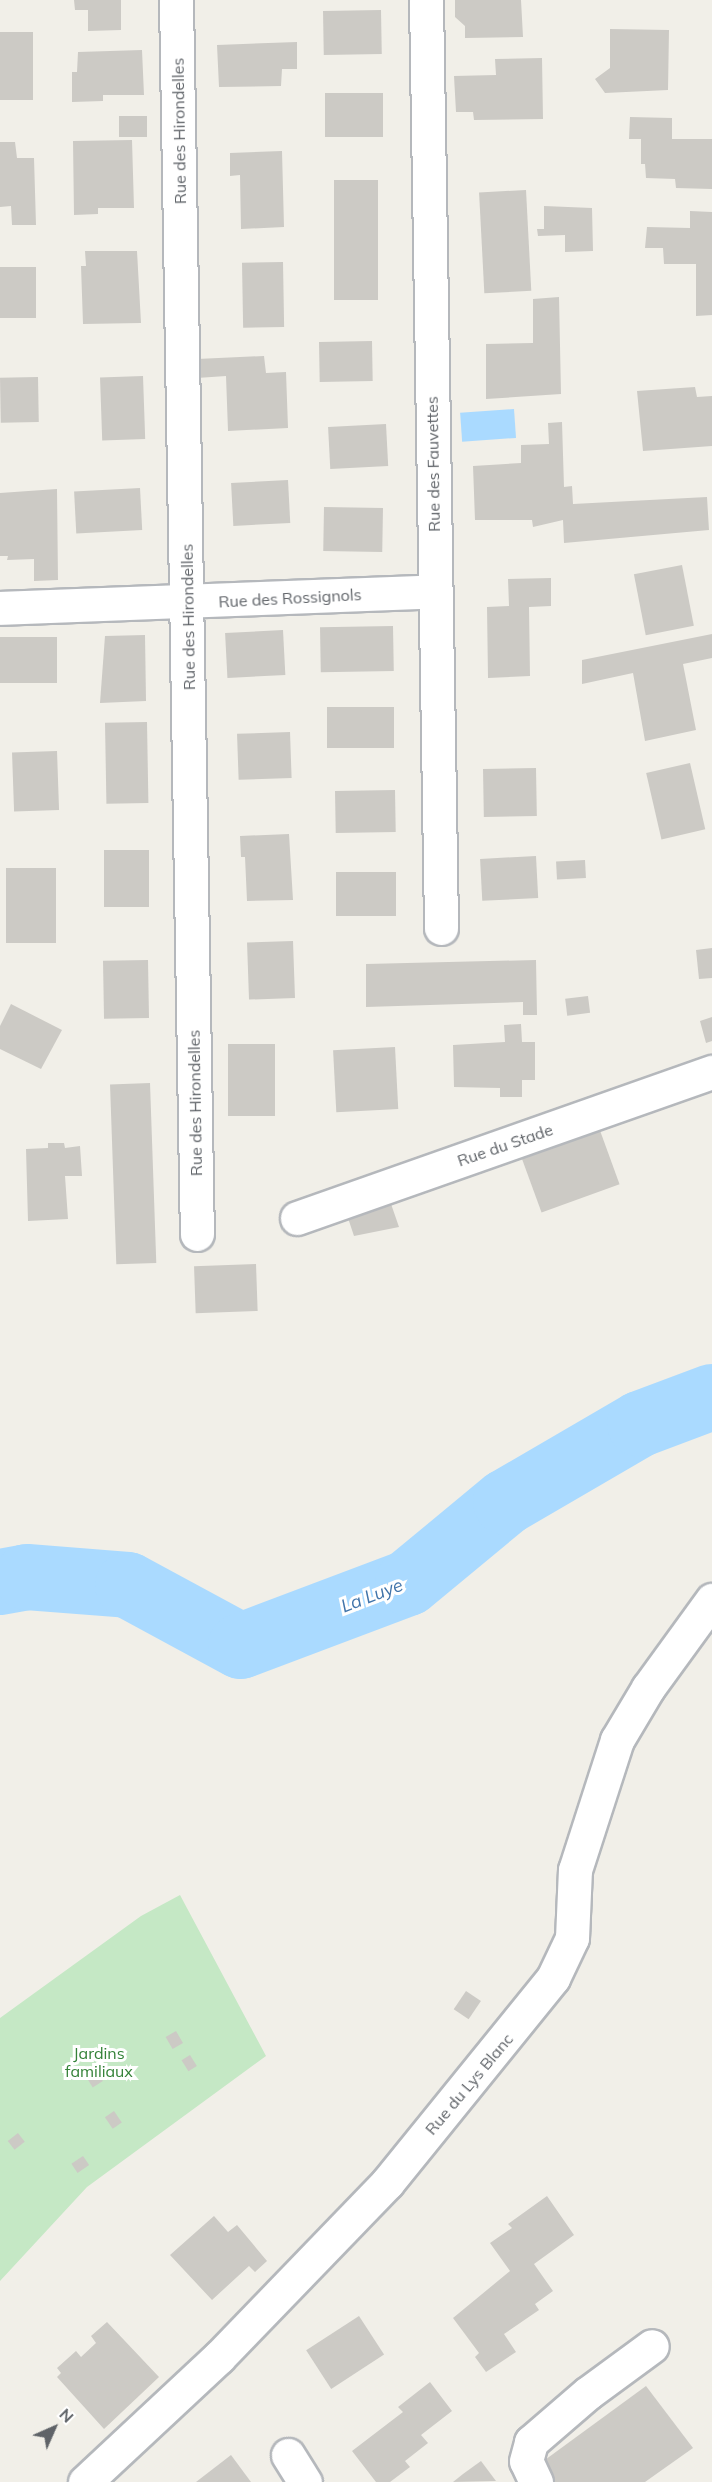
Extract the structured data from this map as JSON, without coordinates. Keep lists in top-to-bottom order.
{
  "streets": {
    "street": [
      "Rue des Hirondelles",
      "Rue des Fauvettes",
      "Rue des Rossignols",
      "Rue du Stade",
      "Rue du Lys Blanc"
    ]
  },
  "crossings": [
    ["Rue des Hirondelles", "Rue des Rossignols"],
    ["Rue des Fauvettes", "Rue des Rossignols"]
  ],
  "water": ["La Luye"],
  "parks": ["Jardins familiaux"],
  "north": "top right"
}
